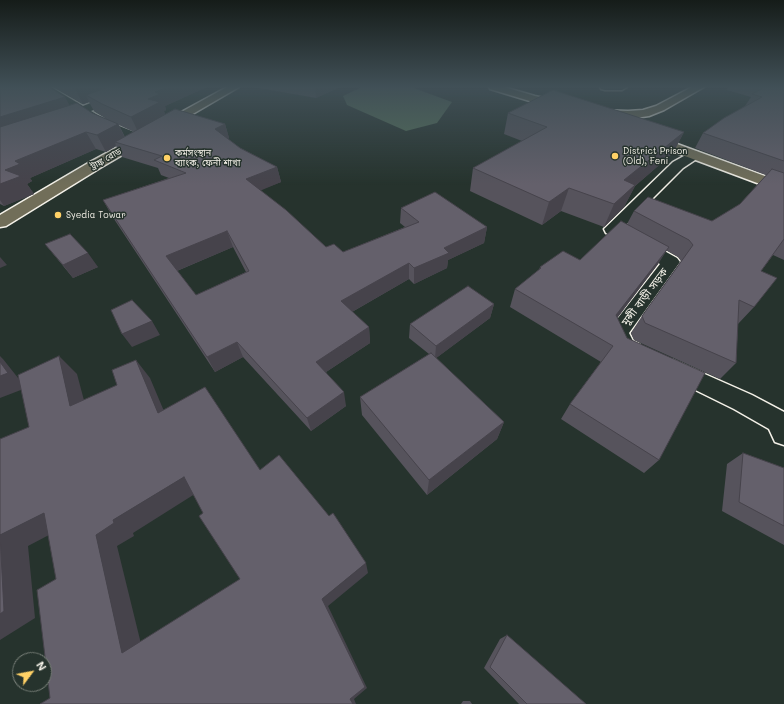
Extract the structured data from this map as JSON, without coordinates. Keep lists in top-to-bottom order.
{
  "streets": {
    "main road": ["ট্রাঙ্ক রোড"],
    "street": ["মুন্সী বাড়ী সড়ক"]
  },
  "places": ["District Prison (Old), Feni", "কর্মসংস্থান ব্যাংক, ফেনী শাখা", "Syedia Towar"],
  "north": "top right"
}
